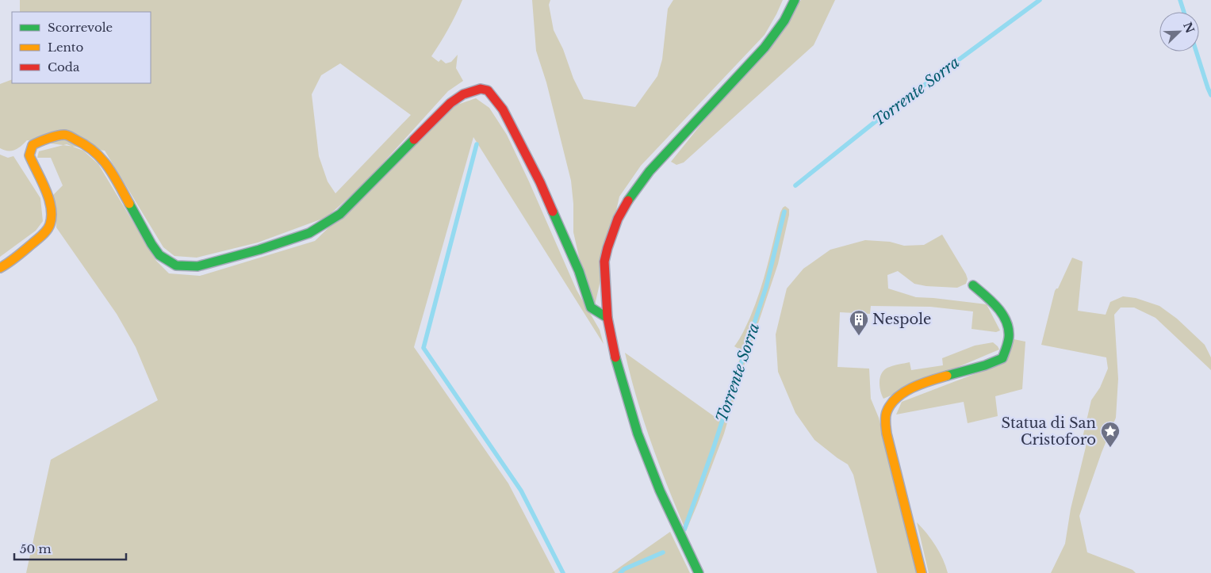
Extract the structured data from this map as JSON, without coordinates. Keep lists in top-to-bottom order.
{
  "water": ["Torrente Sorra"],
  "places": {
    "building": ["Nespole"],
    "place": ["Statua di San Cristoforo"]
  },
  "legend": ["Scorrevole", "Lento", "Coda"],
  "scale_bar": "50 m",
  "north": "top right"
}
